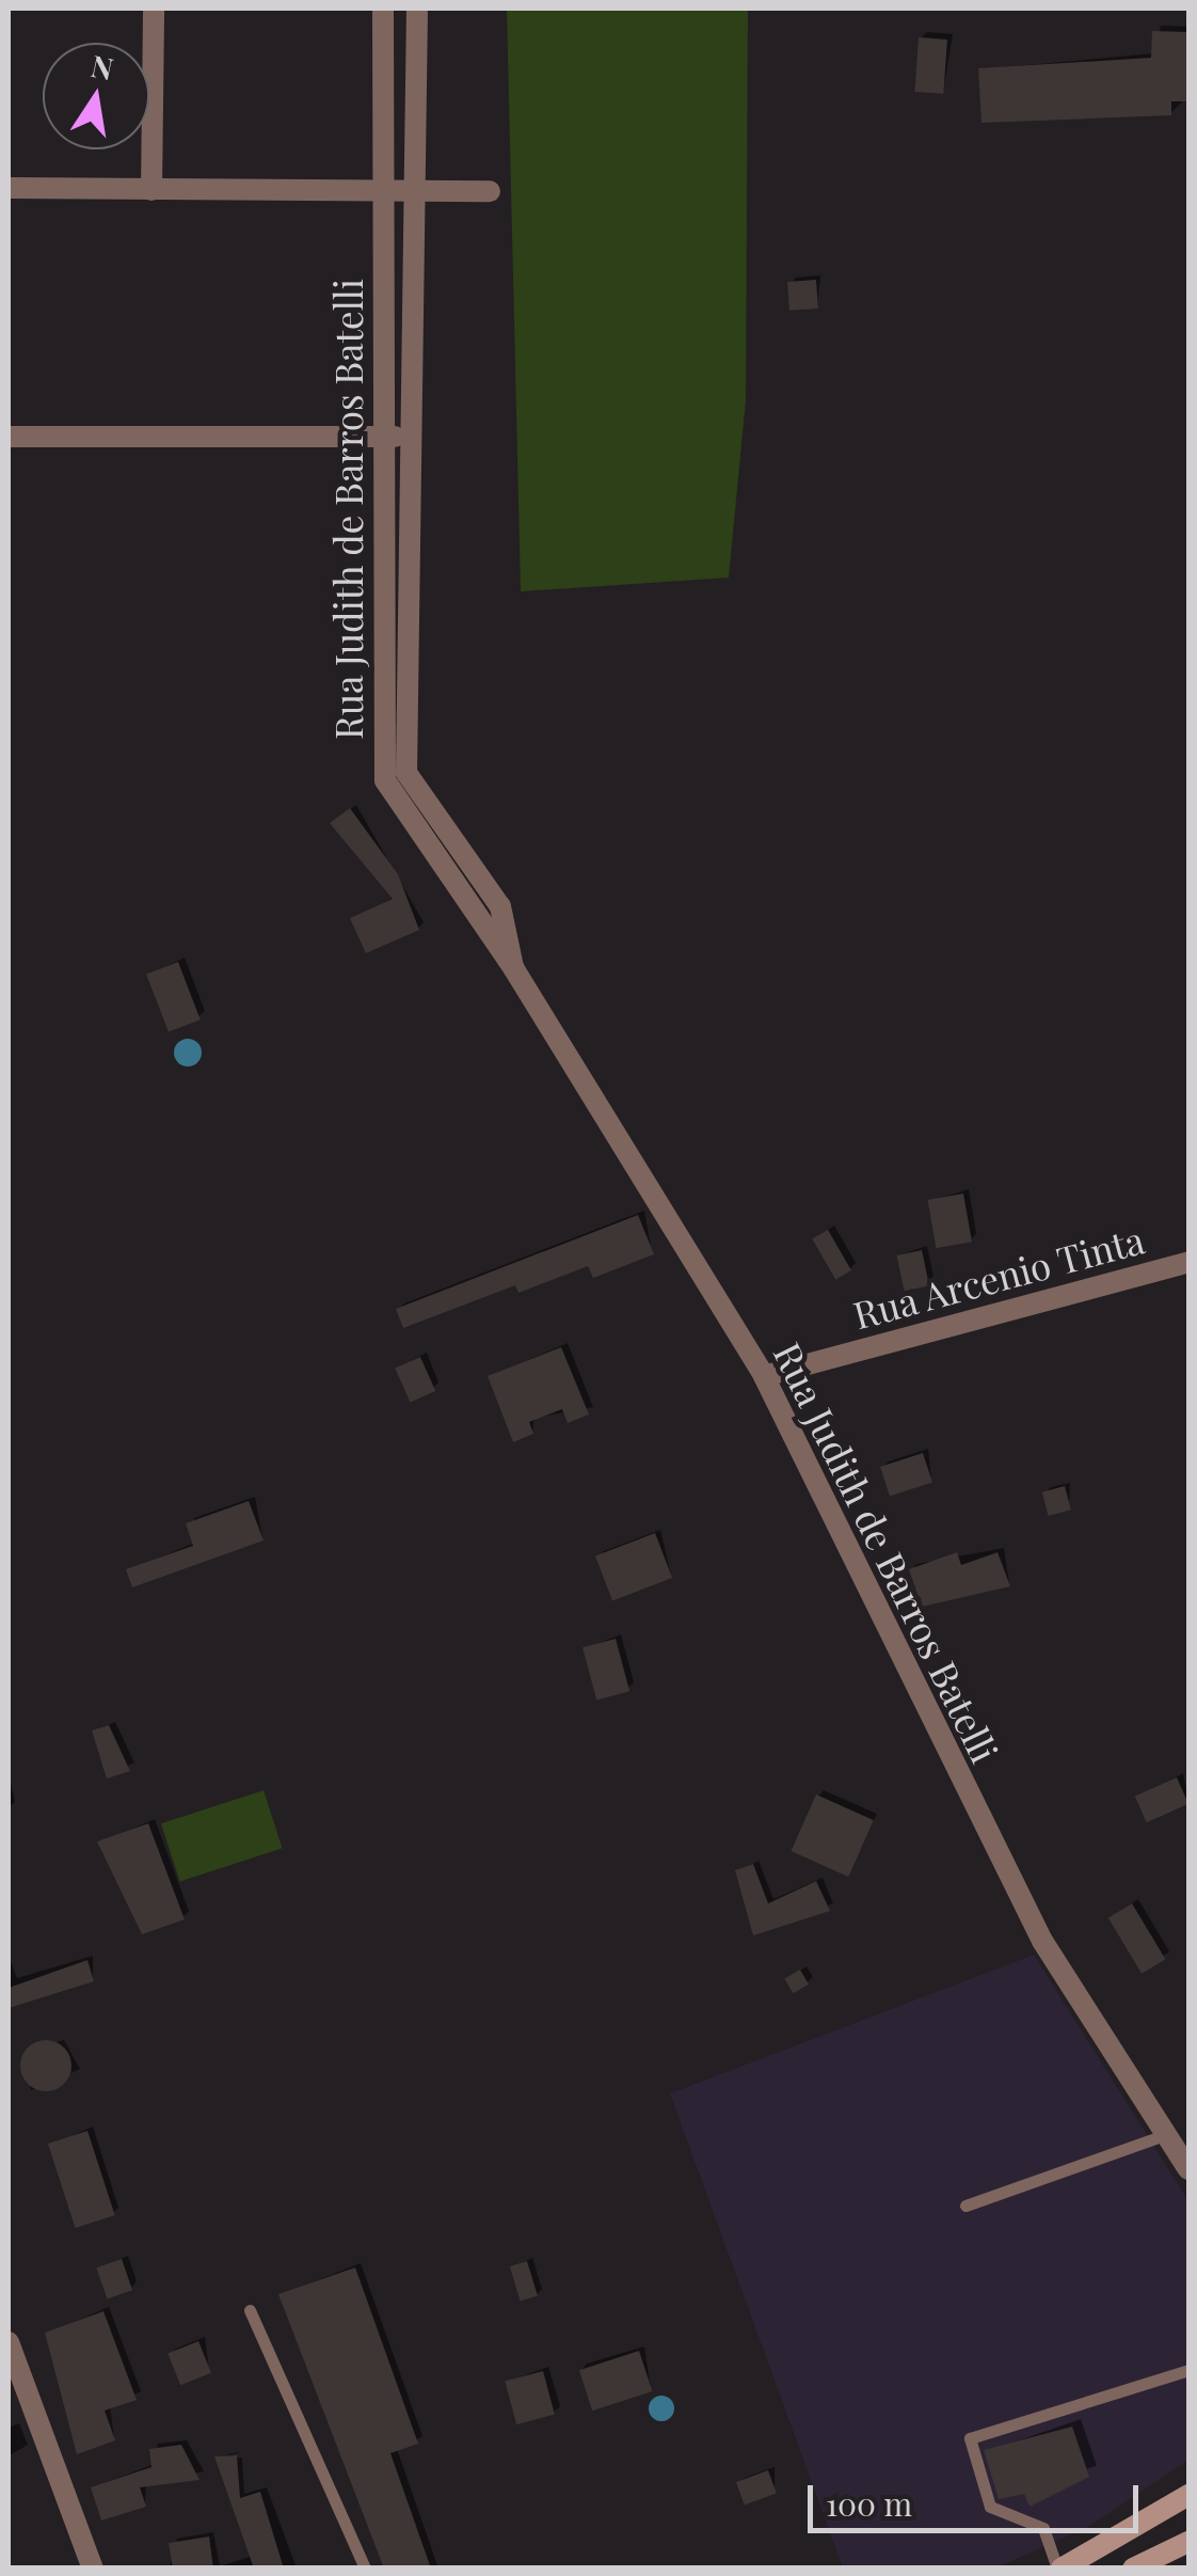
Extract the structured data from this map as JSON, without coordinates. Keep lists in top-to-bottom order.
{
  "streets": {
    "street": ["Rua Judith de Barros Batelli", "Rua Arcenio Tinta"]
  },
  "crossings": [
    ["Rua Judith de Barros Batelli", "Rua Arcenio Tinta"]
  ],
  "scale_bar": "100 m",
  "north": "top"
}
